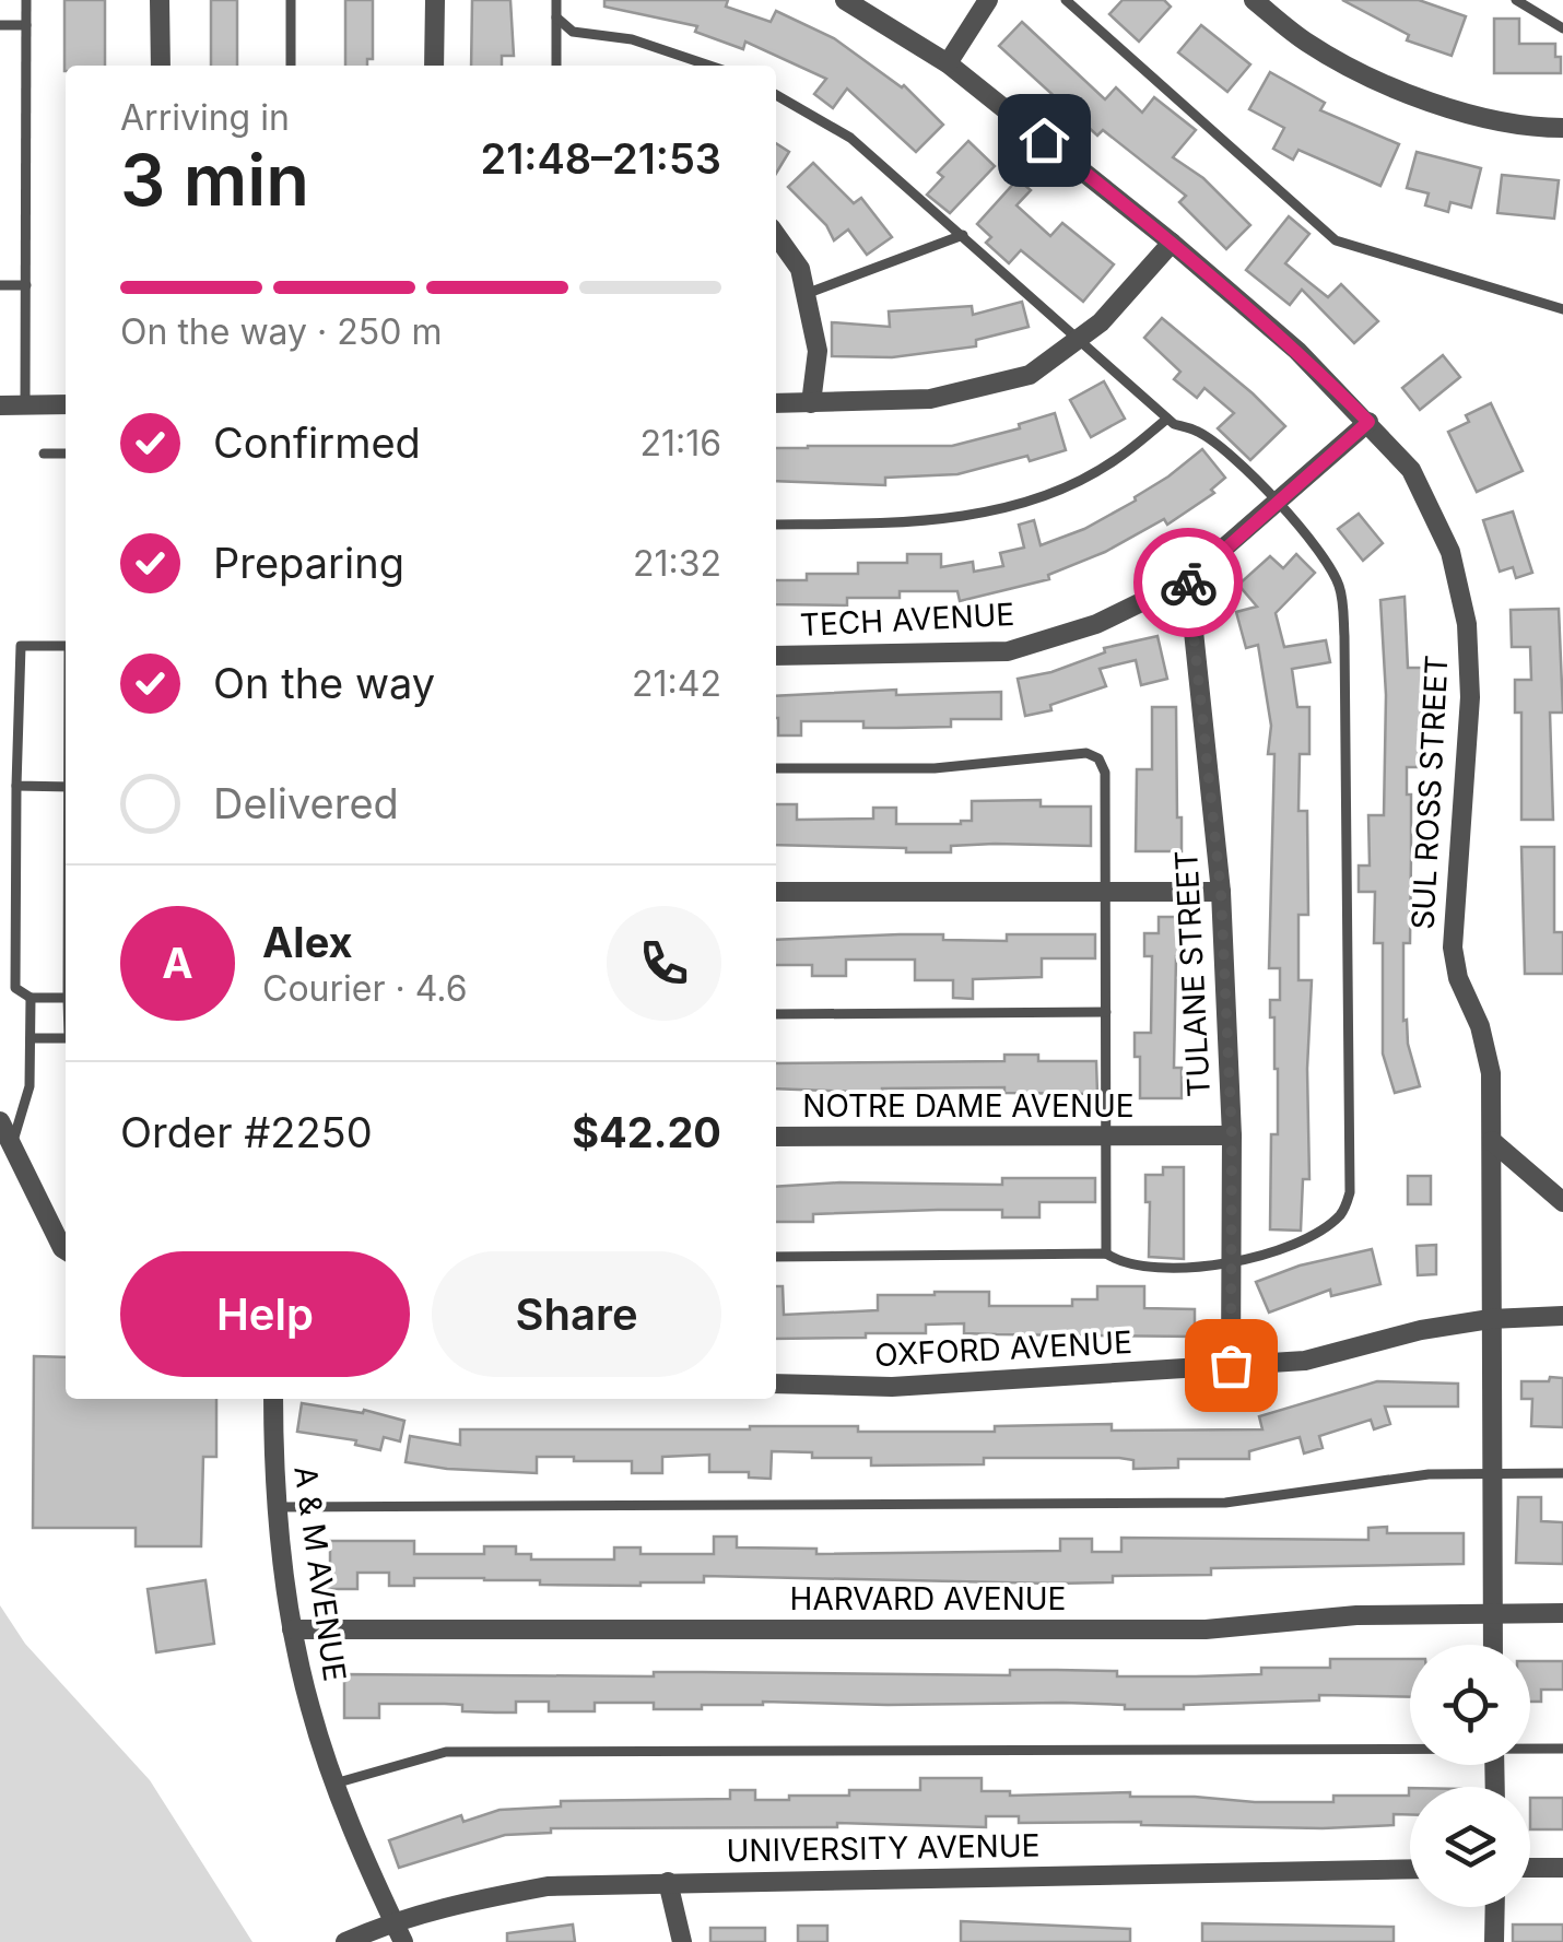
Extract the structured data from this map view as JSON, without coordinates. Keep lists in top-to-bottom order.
{
  "streets": {
    "street": [
      "TECH AVENUE",
      "SUL ROSS STREET",
      "TULANE STREET",
      "NOTRE DAME AVENUE",
      "OXFORD AVENUE",
      "A & M AVENUE",
      "HARVARD AVENUE",
      "UNIVERSITY AVENUE"
    ]
  },
  "crossings": [
    ["TECH AVENUE", "SUL ROSS STREET"],
    ["TECH AVENUE", "TULANE STREET"],
    ["SUL ROSS STREET", "OXFORD AVENUE"],
    ["SUL ROSS STREET", "HARVARD AVENUE"],
    ["TULANE STREET", "NOTRE DAME AVENUE"],
    ["TULANE STREET", "OXFORD AVENUE"],
    ["A & M AVENUE", "HARVARD AVENUE"],
    ["A & M AVENUE", "UNIVERSITY AVENUE"]
  ],
  "page": {
    "heading": ["3 min", "Arriving in", "21:48–21:53"],
    "panel": [
      "Alex",
      "Courier · 4.6",
      "Order #2250",
      "$42.20"
    ],
    "bar": "On the way · 250 m",
    "list": [
      ["Confirmed", "21:16"],
      ["Preparing", "21:32"],
      ["On the way", "21:42"],
      "Delivered"
    ],
    "round": "A",
    "buttons": ["Help", "Share"]
  }
}
